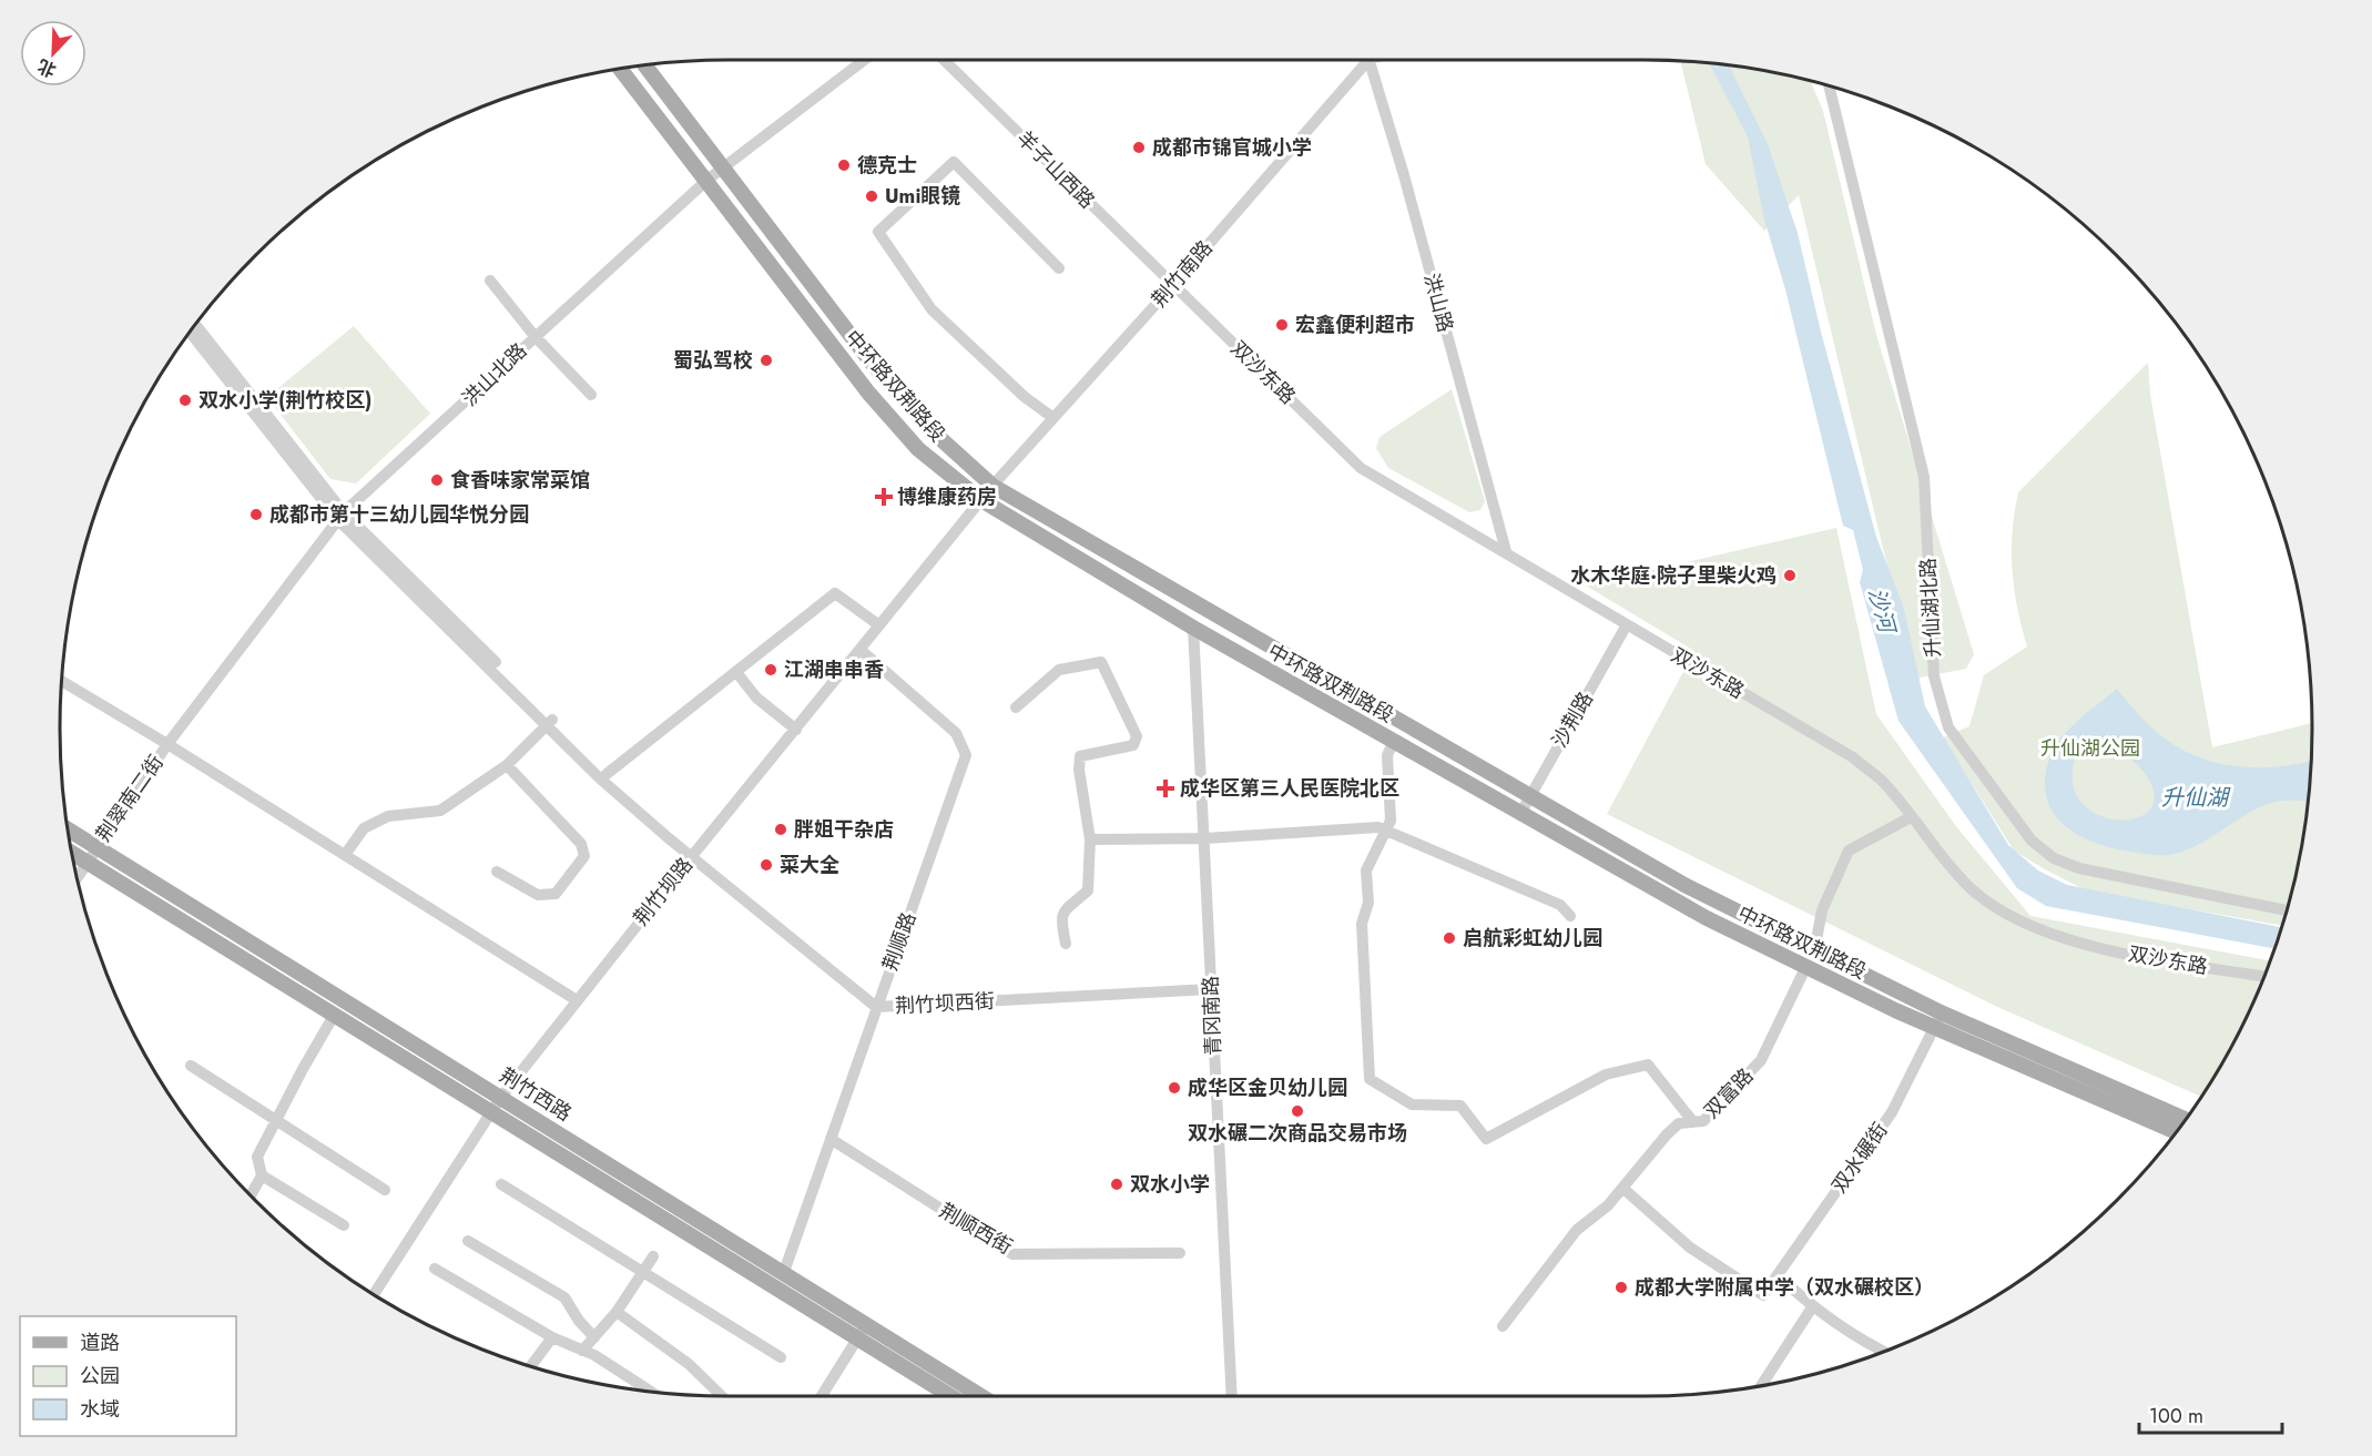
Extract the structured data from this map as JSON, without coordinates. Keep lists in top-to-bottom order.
{
  "streets": {
    "main road": ["中环路双荆路段", "荆竹西路"],
    "street": [
      "羊子山西路",
      "荆竹南路",
      "洪山路",
      "双沙东路",
      "洪山北路",
      "升仙湖北路",
      "沙荆路",
      "荆翠南二街",
      "荆竹坝路",
      "荆顺路",
      "荆竹坝西街",
      "青冈南路",
      "双富路",
      "双水碾街",
      "荆顺西街"
    ]
  },
  "crossings": [
    ["羊子山西路", "荆竹南路"],
    ["羊子山西路", "双沙东路"],
    ["荆竹南路", "双沙东路"],
    ["荆竹南路", "中环路双荆路段"],
    ["荆竹南路", "荆竹坝路"],
    ["洪山路", "双沙东路"],
    ["双沙东路", "沙荆路"],
    ["洪山北路", "中环路双荆路段"],
    ["洪山北路", "荆翠南二街"],
    ["中环路双荆路段", "沙荆路"],
    ["中环路双荆路段", "荆竹坝路"],
    ["中环路双荆路段", "青冈南路"],
    ["中环路双荆路段", "双富路"],
    ["中环路双荆路段", "双水碾街"],
    ["荆翠南二街", "荆竹西路"],
    ["荆竹坝路", "荆顺路"],
    ["荆竹坝路", "荆竹坝西街"],
    ["荆竹坝路", "荆竹西路"],
    ["荆顺路", "荆竹坝西街"],
    ["荆顺路", "荆竹西路"],
    ["荆顺路", "荆顺西街"],
    ["荆竹坝西街", "青冈南路"],
    ["双富路", "双水碾街"]
  ],
  "water": ["沙河", "升仙湖"],
  "parks": ["升仙湖公园"],
  "places": {
    "other": [
      "成都市锦官城小学",
      "德克士",
      "Umi眼镜",
      "宏鑫便利超市",
      "蜀弘驾校",
      "双水小学(荆竹校区)",
      "食香味家常菜馆",
      "成都市第十三幼儿园华悦分园",
      "水木华庭·院子里柴火鸡",
      "江湖串串香",
      "胖姐干杂店",
      "菜大全",
      "启航彩虹幼儿园",
      "成华区金贝幼儿园",
      "双水碾二次商品交易市场",
      "双水小学",
      "成都大学附属中学（双水碾校区）"
    ],
    "health": ["博维康药房", "成华区第三人民医院北区"]
  },
  "legend": ["道路", "公园", "水域"],
  "scale_bar": "100 m",
  "north": "bottom left"
}
